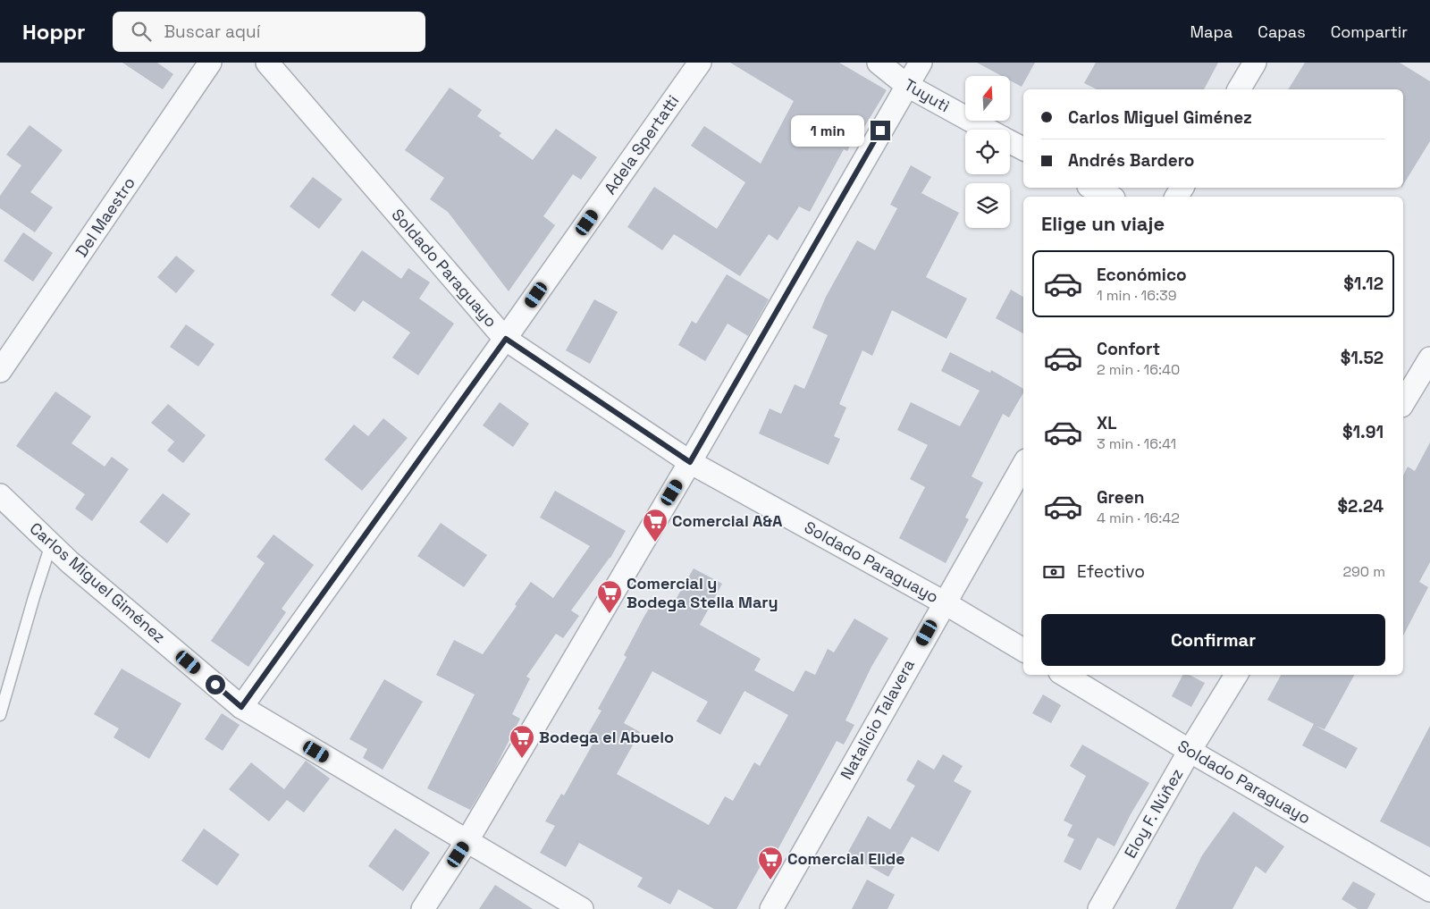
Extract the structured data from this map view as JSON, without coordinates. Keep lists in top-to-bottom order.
{
  "streets": {
    "street": [
      "Tuyutì",
      "Adela Spertatti",
      "Del Maestro",
      "Soldado Paraguayo",
      "Carlos Miguel Giménez",
      "Natalicio Talavera",
      "Eloy F. Núñez"
    ]
  },
  "crossings": [
    ["Adela Spertatti", "Soldado Paraguayo"],
    ["Adela Spertatti", "Carlos Miguel Giménez"],
    ["Soldado Paraguayo", "Natalicio Talavera"],
    ["Soldado Paraguayo", "Eloy F. Núñez"]
  ],
  "places": {
    "supermarket": [
      "Comercial A&A",
      "Comercial y Bodega Stella Mary",
      "Bodega el Abuelo",
      "Comercial Elide"
    ]
  },
  "north": "top",
  "page": {
    "header": "Hoppr",
    "search": "Buscar aquí",
    "nav": ["Mapa", "Capas", "Compartir"],
    "banner": ["Carlos Miguel Giménez", "Andrés Bardero"],
    "bubble": "1 min",
    "heading": "Elige un viaje",
    "list": [
      {
        "name": "Económico",
        "note": "1 min · 16:39",
        "value": "$1.12"
      },
      {
        "name": "Confort",
        "note": "2 min · 16:40",
        "value": "$1.52"
      },
      {
        "name": "XL",
        "note": "3 min · 16:41",
        "value": "$1.91"
      },
      {
        "name": "Green",
        "note": "4 min · 16:42",
        "value": "$2.24"
      }
    ],
    "pay": ["Efectivo", "290 m"],
    "buttons": "Confirmar"
  }
}
